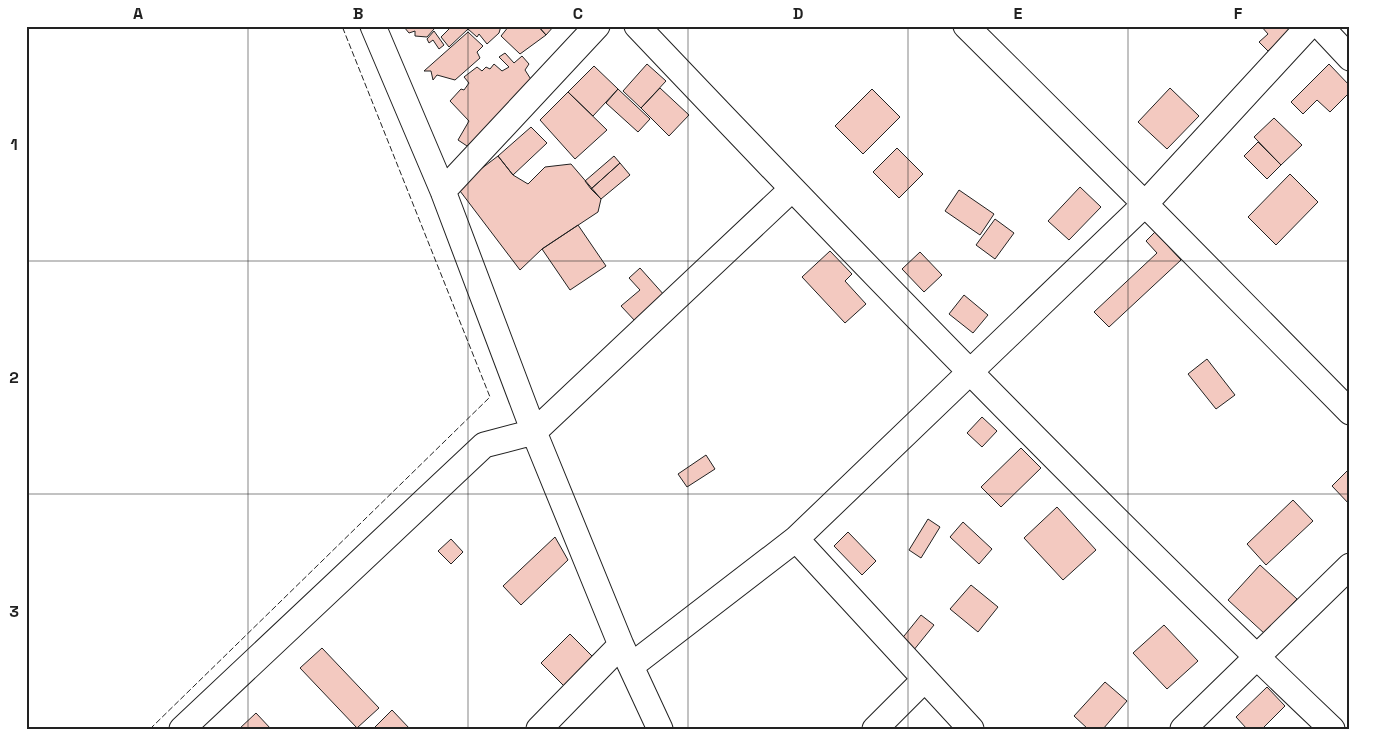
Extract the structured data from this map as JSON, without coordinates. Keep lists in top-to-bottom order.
{
  "grid": {
    "columns": [
      "A",
      "B",
      "C",
      "D",
      "E",
      "F"
    ],
    "rows": ["1", "2", "3"]
  }
}
